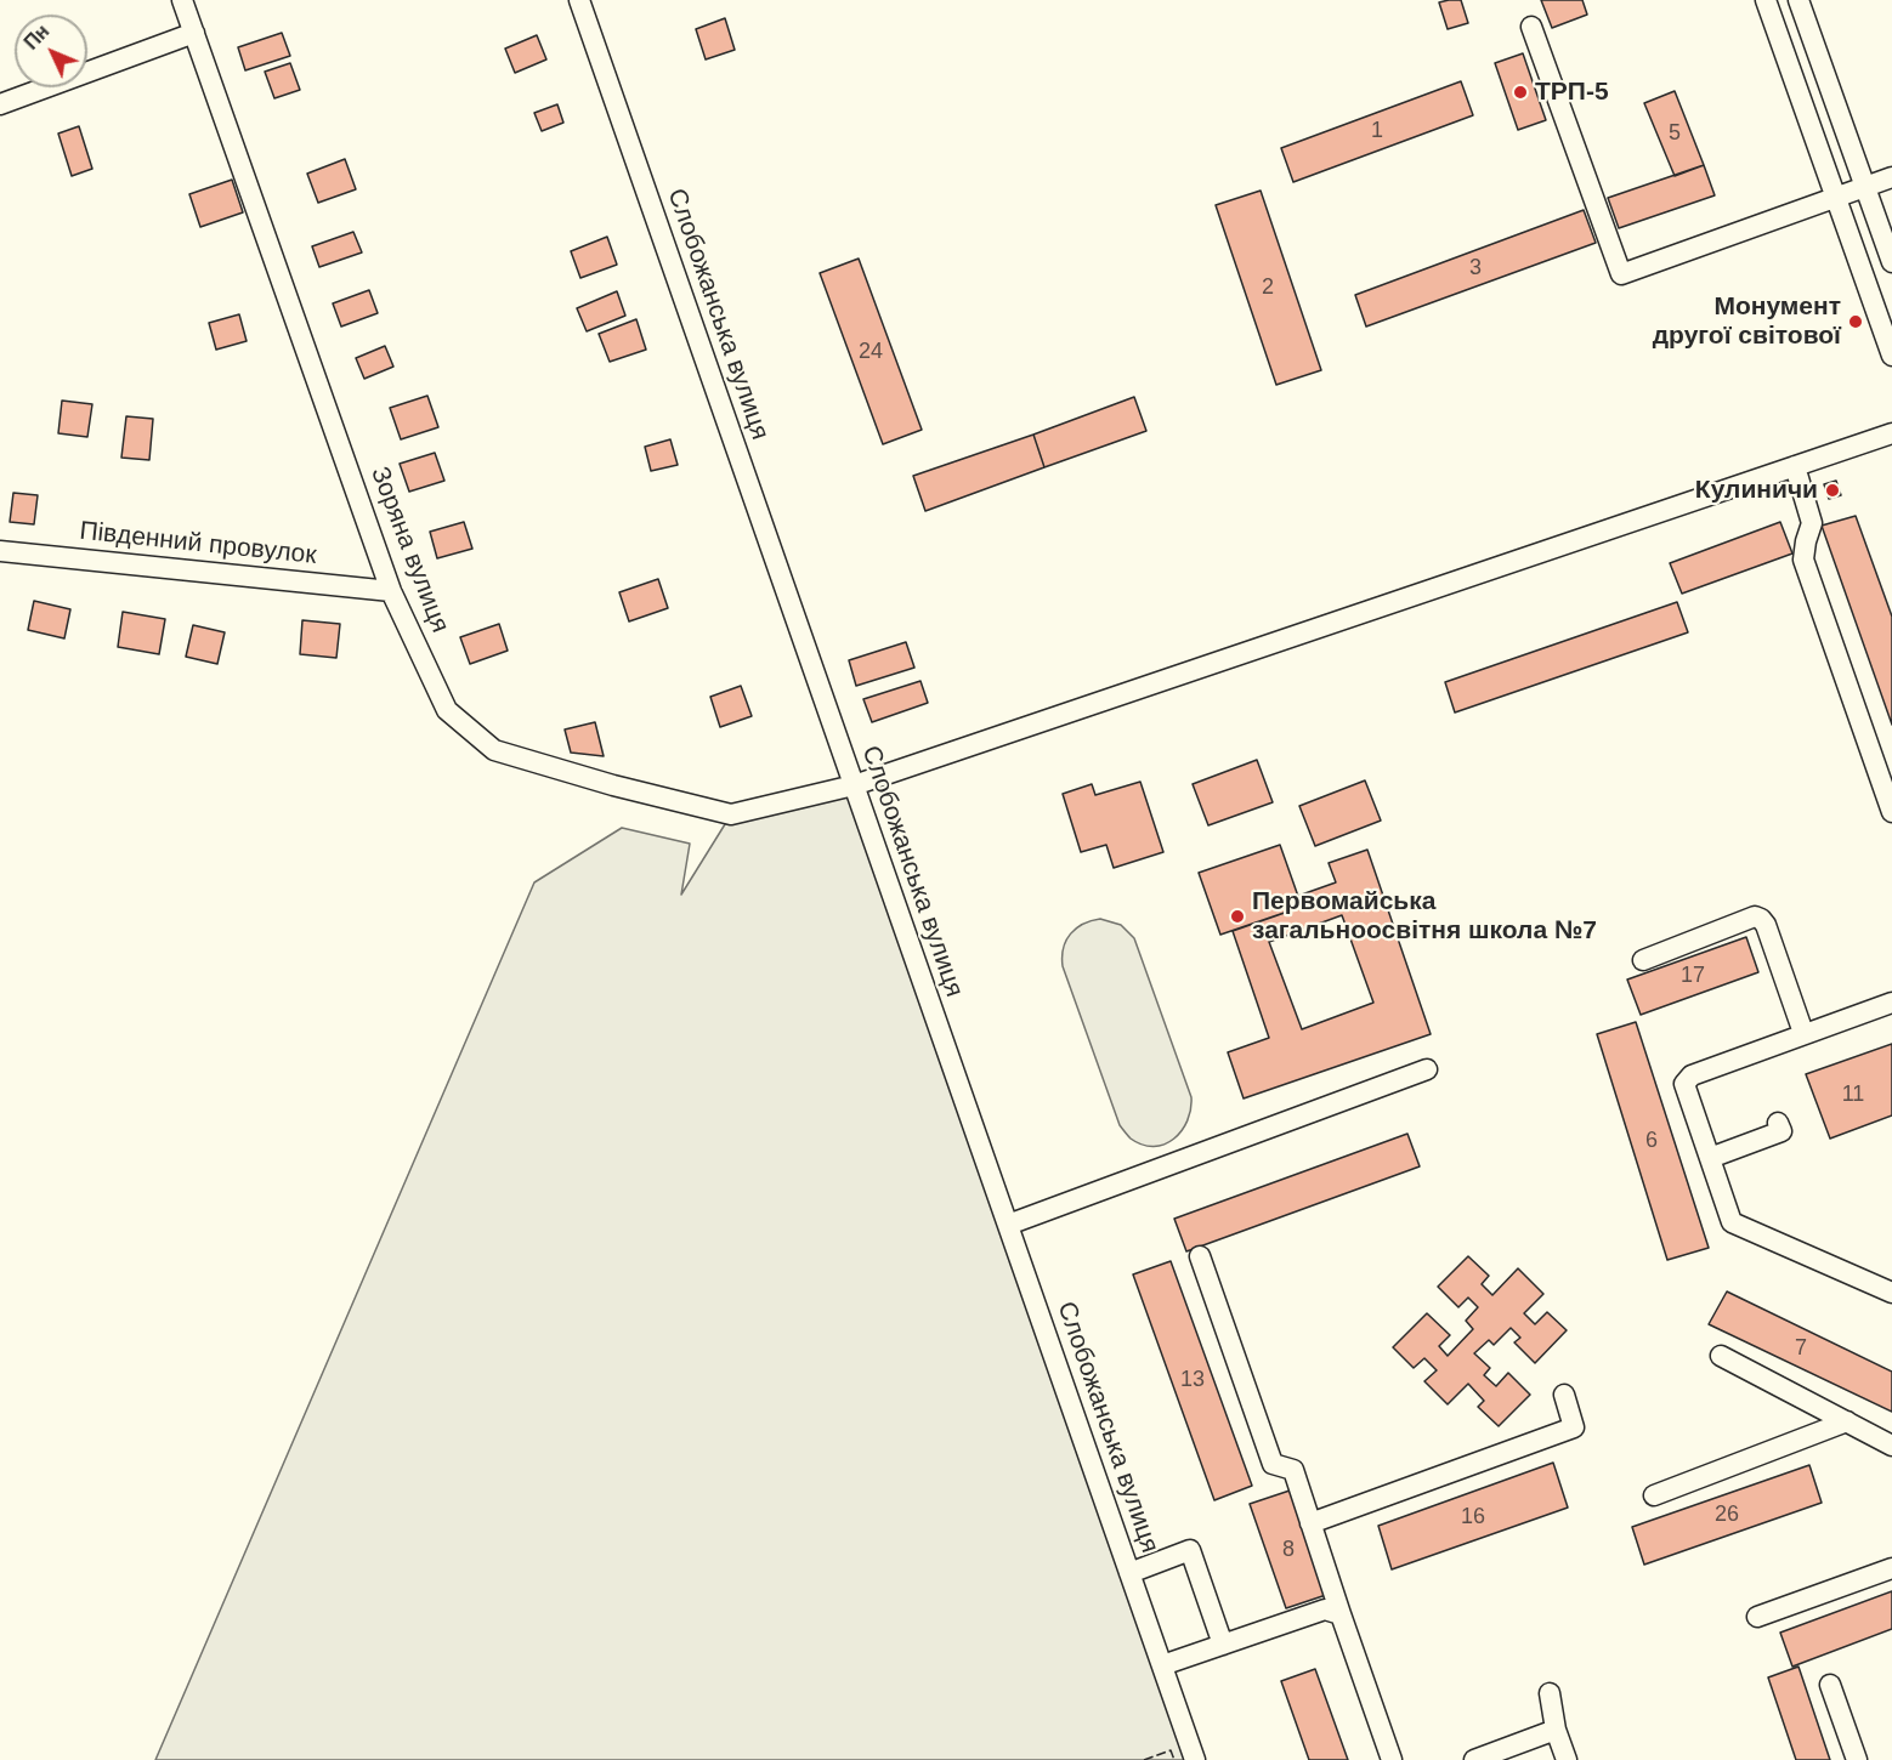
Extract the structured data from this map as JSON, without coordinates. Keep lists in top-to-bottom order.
{
  "streets": {
    "street": ["Слобожанська вулиця", "Південний провулок", "Зоряна вулиця"]
  },
  "crossings": [
    ["Слобожанська вулиця", "Зоряна вулиця"],
    ["Південний провулок", "Зоряна вулиця"]
  ],
  "places": [
    "ТРП-5",
    "Монумент другої світової",
    "Кулиничи",
    "Первомайська загальноосвітня школа №7"
  ],
  "house_numbers": [
    "1",
    "5",
    "3",
    "2",
    "24",
    "17",
    "11",
    "6",
    "7",
    "13",
    "26",
    "16",
    "8"
  ],
  "north": "top left"
}
